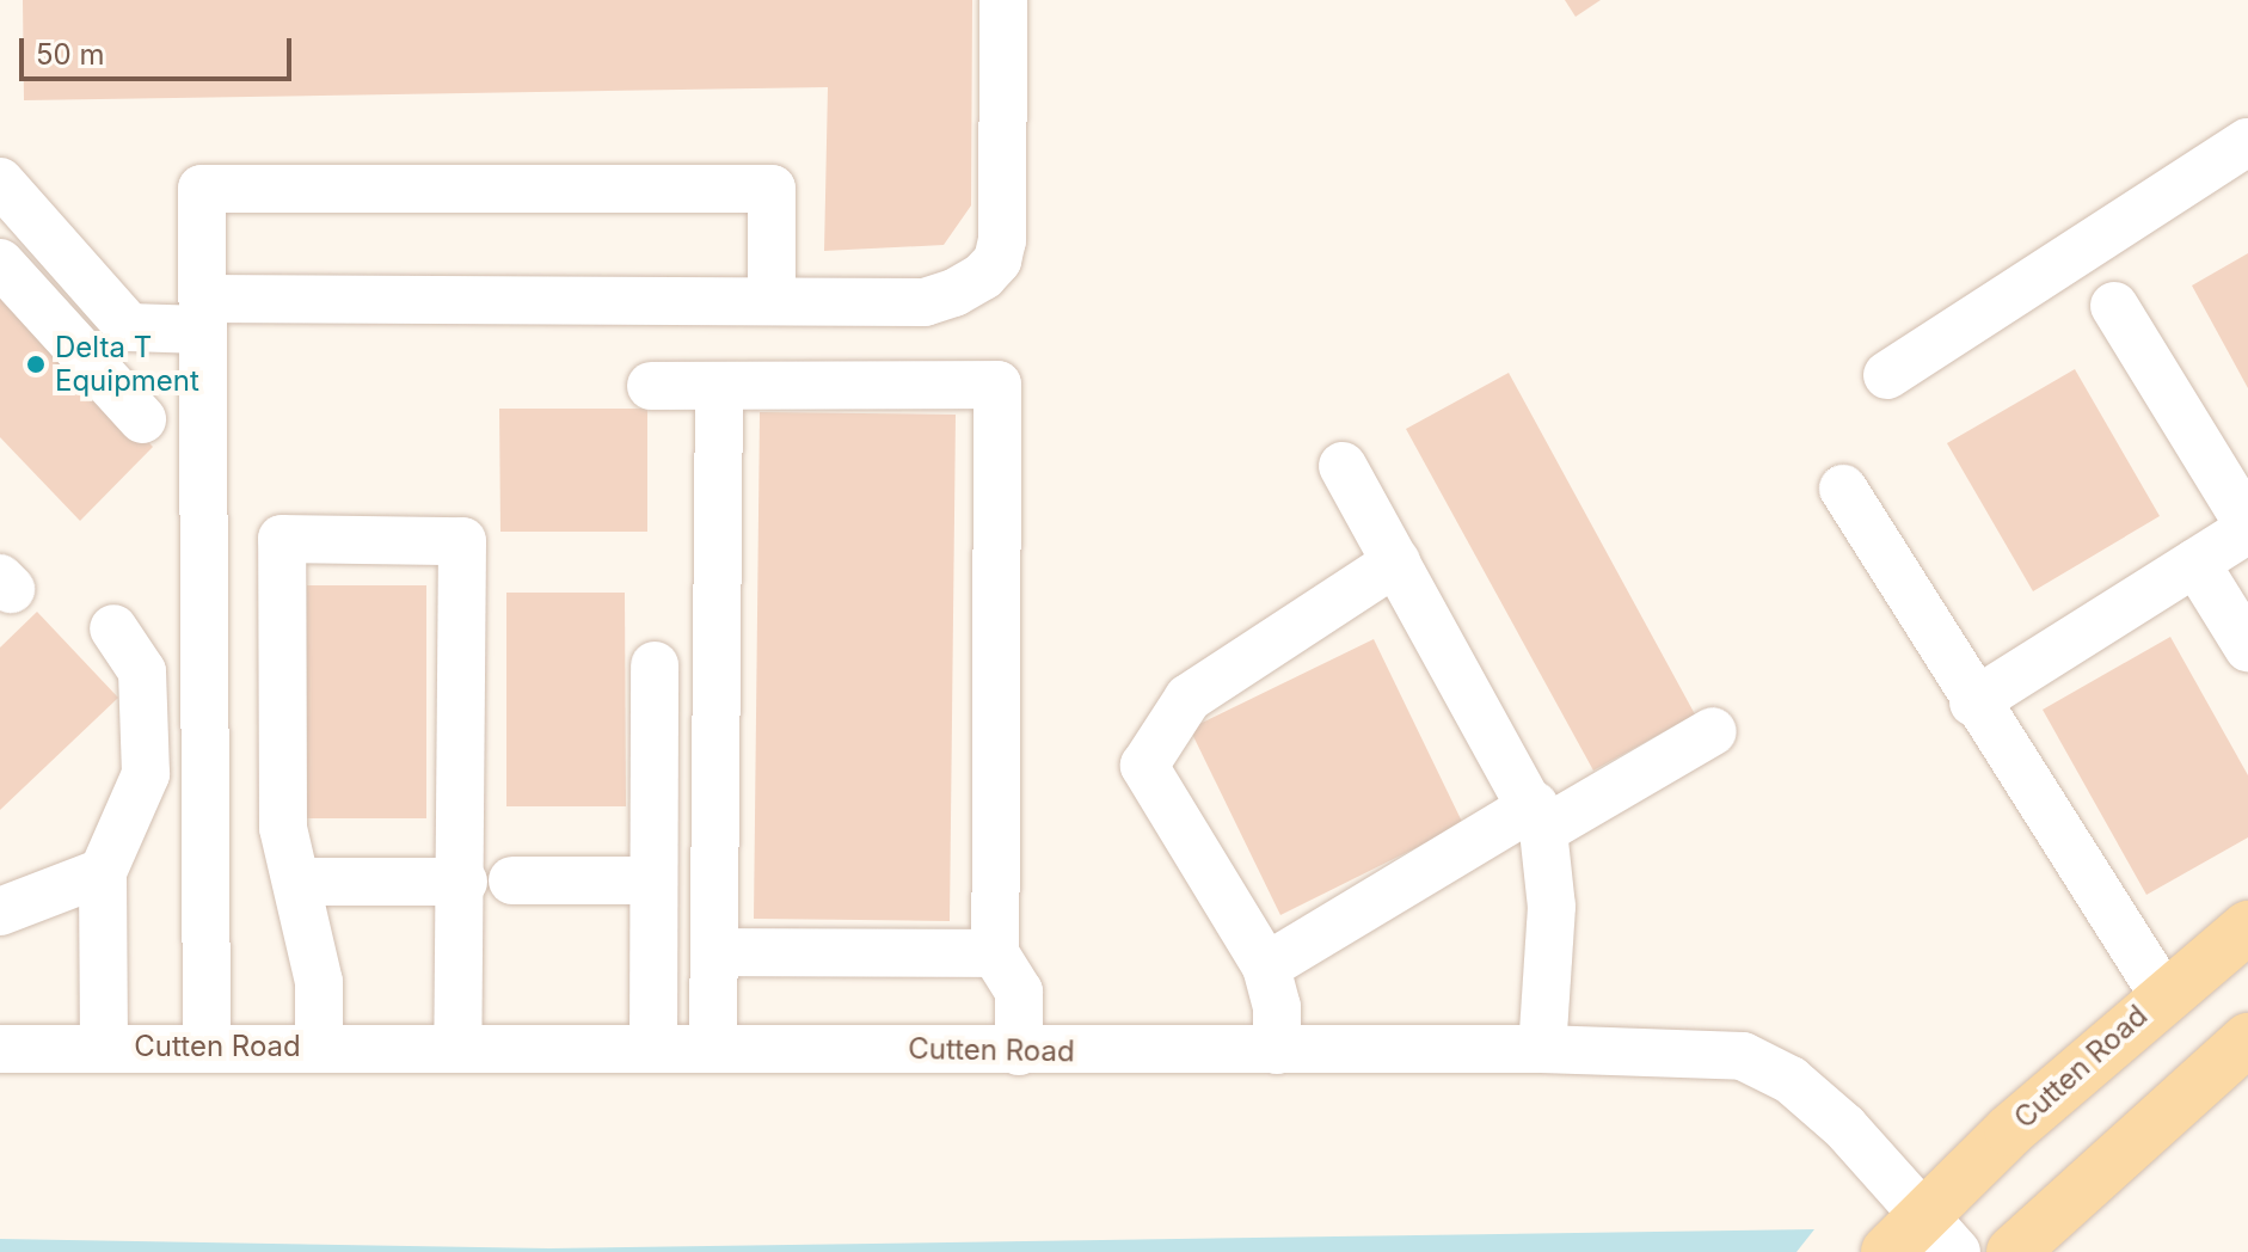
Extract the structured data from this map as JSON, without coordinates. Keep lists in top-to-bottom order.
{
  "streets": {
    "main road": ["Cutten Road"]
  },
  "places": ["Delta T Equipment"],
  "scale_bar": "50 m"
}
